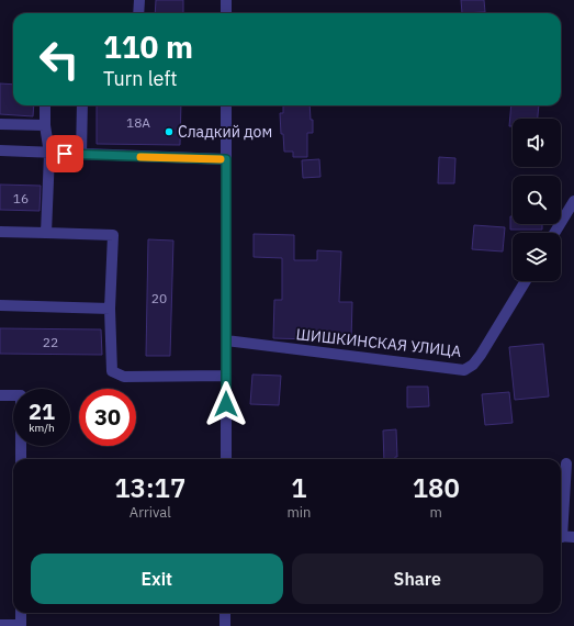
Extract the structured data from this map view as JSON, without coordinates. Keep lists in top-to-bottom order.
{
  "streets": {
    "street": ["ШИШКИНСКАЯ УЛИЦА"]
  },
  "places": ["Сладкий дом"],
  "house_numbers": [
    "18А",
    "16",
    "20",
    "22"
  ],
  "page": {
    "turn": ["110 m", "Turn left"],
    "speed": "21 km/h",
    "limit": "30",
    "eta": [
      "13:17",
      "Arrival",
      "1",
      "min",
      "180",
      "m"
    ],
    "buttons": ["Exit", "Share"]
  }
}
